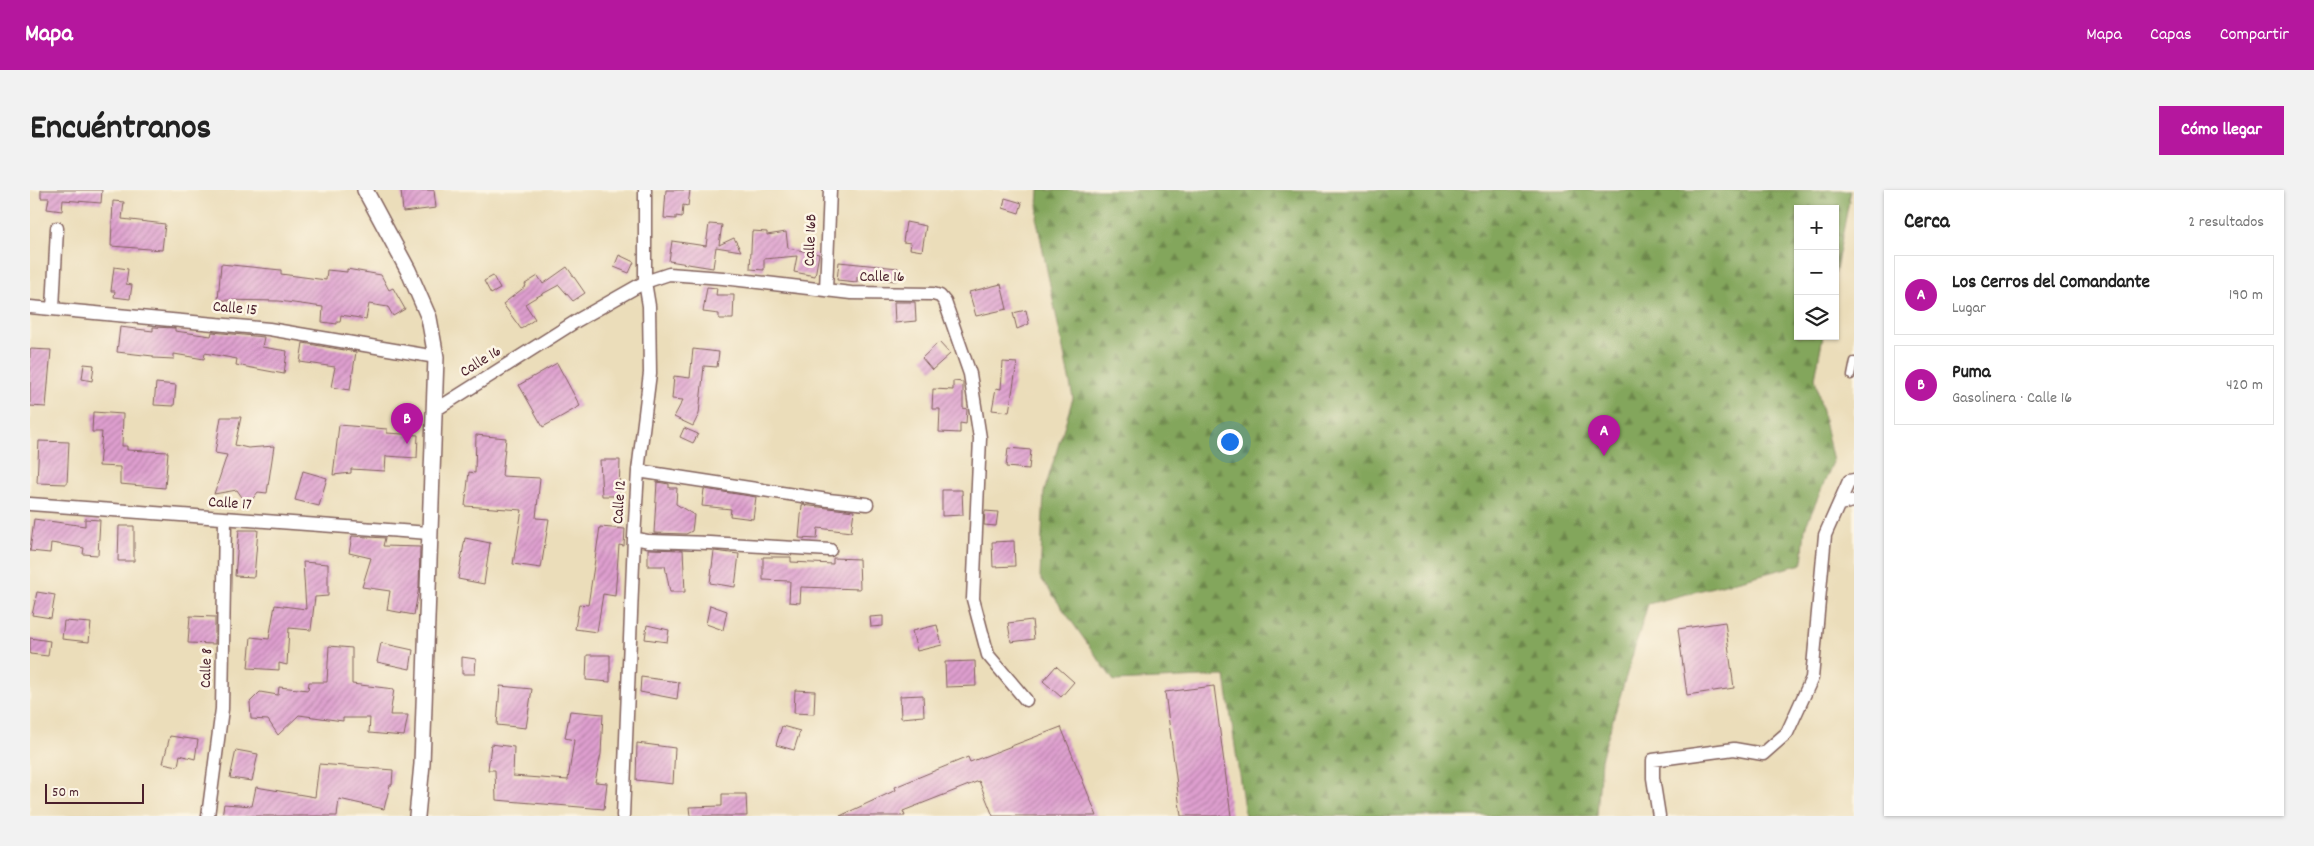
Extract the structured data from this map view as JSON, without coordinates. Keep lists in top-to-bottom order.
{
  "streets": {
    "street": [
      "Calle 16B",
      "Calle 16",
      "Calle 15",
      "Calle 12",
      "Calle 17",
      "Calle 8"
    ]
  },
  "crossings": [
    ["Calle 16B", "Calle 16"],
    ["Calle 16", "Calle 12"],
    ["Calle 17", "Calle 8"]
  ],
  "scale_bar": "50 m",
  "page": {
    "header": "Mapa",
    "nav": ["Mapa", "Capas", "Compartir"],
    "title": "Encuéntranos",
    "buttons": "Cómo llegar",
    "heading": ["Cerca", "2 resultados"],
    "map_buttons": ["+", "−"],
    "list": [
      {
        "mark": "A",
        "name": "Los Cerros del Comandante",
        "note": "Lugar",
        "value": "190 m"
      },
      {
        "mark": "B",
        "name": "Puma",
        "note": "Gasolinera · Calle 16",
        "value": "420 m"
      }
    ],
    "pins": ["B", "A"],
    "scale": "50 m"
  }
}
